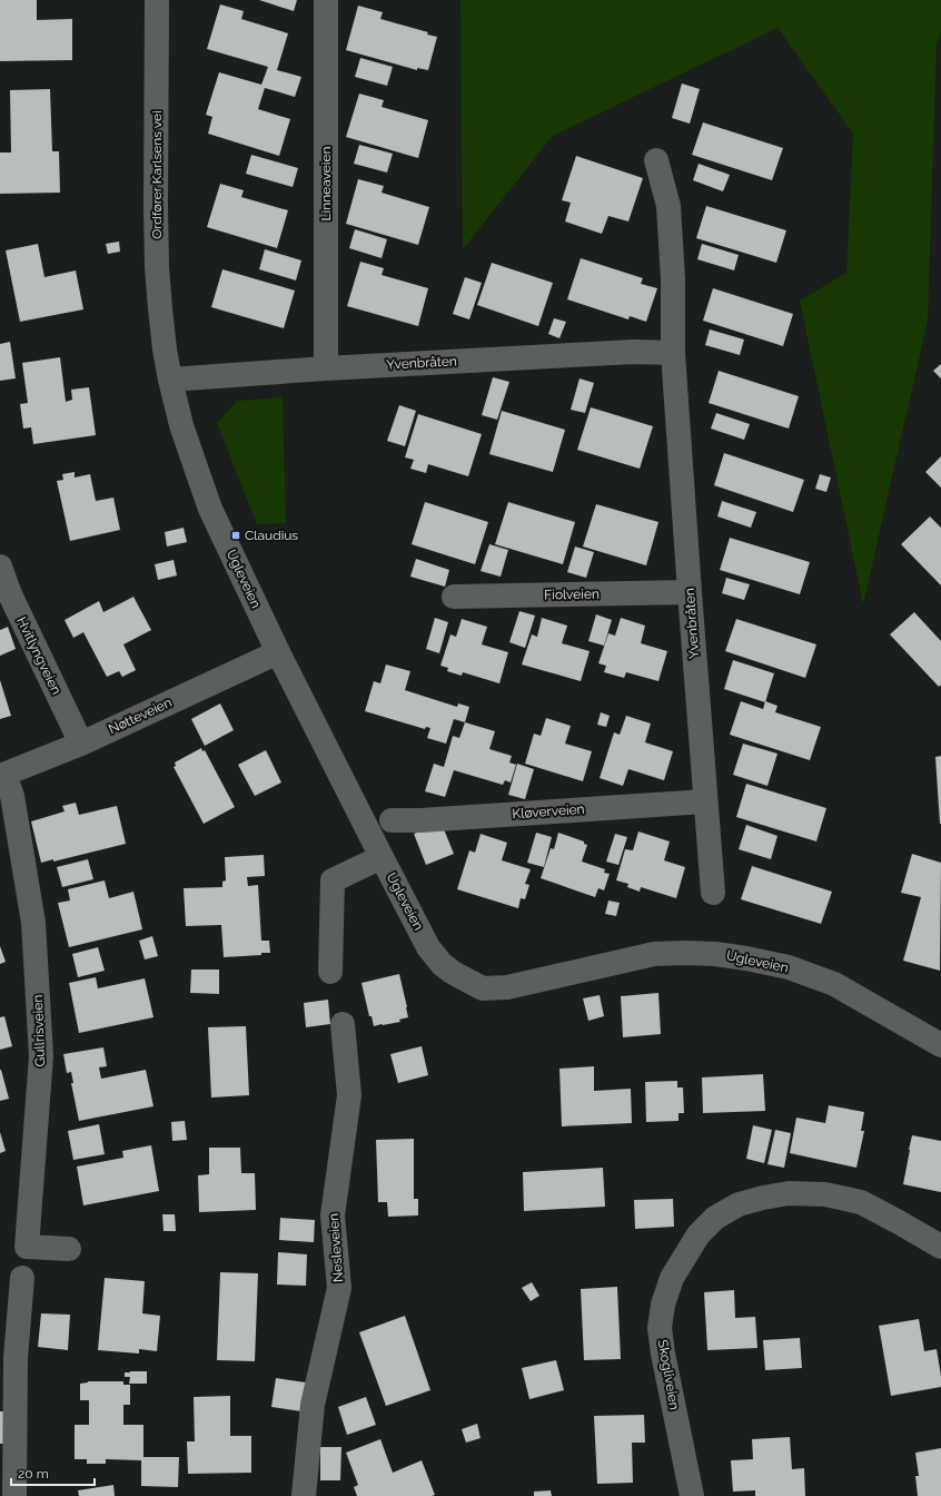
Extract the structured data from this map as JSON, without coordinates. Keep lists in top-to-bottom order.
{
  "streets": {
    "street": [
      "Ordfører Karlsens vei",
      "Linneaveien",
      "Yvenbråten",
      "Ugleveien",
      "Fiolveien",
      "Hvitlyngveien",
      "Nøtteveien",
      "Kløverveien",
      "Gullrisveien",
      "Nesleveien",
      "Skogliveien"
    ]
  },
  "crossings": [
    ["Ordfører Karlsens vei", "Ugleveien"],
    ["Linneaveien", "Yvenbråten"],
    ["Yvenbråten", "Ugleveien"],
    ["Yvenbråten", "Fiolveien"],
    ["Yvenbråten", "Kløverveien"],
    ["Ugleveien", "Nøtteveien"],
    ["Hvitlyngveien", "Nøtteveien"],
    ["Nøtteveien", "Gullrisveien"]
  ],
  "places": {
    "transit": ["Claudius"]
  },
  "scale_bar": "20 m"
}
